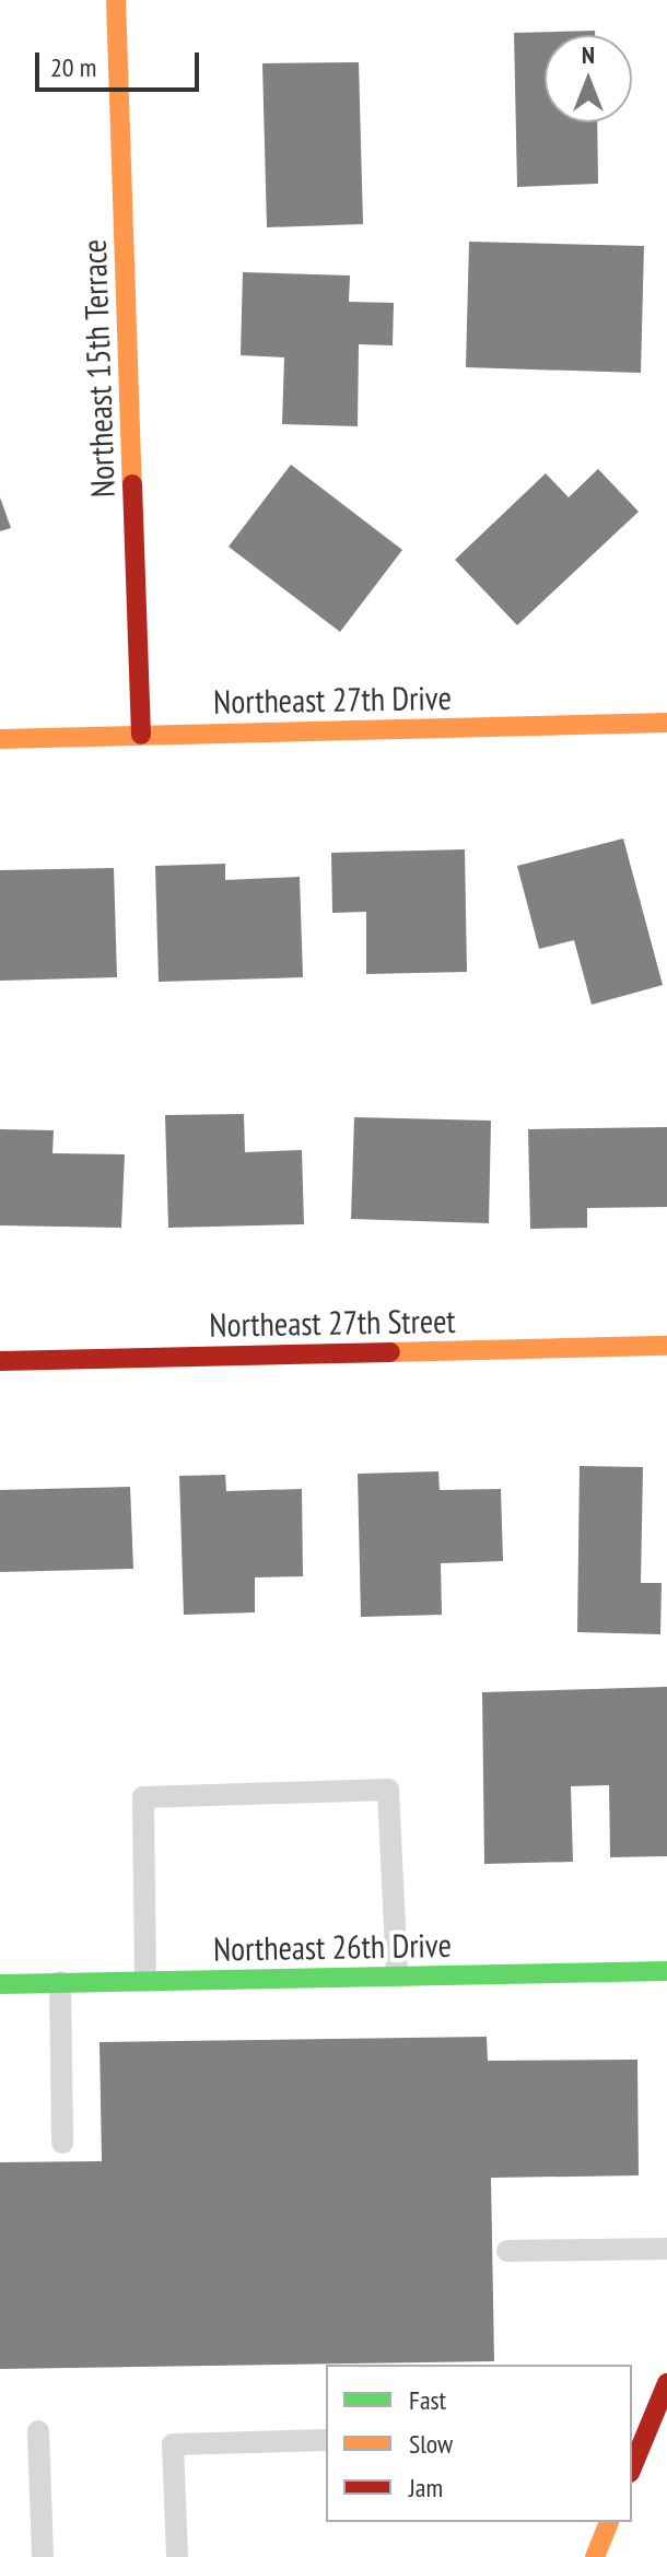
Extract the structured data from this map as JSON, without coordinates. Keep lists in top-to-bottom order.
{
  "streets": {
    "street": [
      "Northeast 15th Terrace",
      "Northeast 27th Drive",
      "Northeast 27th Street",
      "Northeast 26th Drive"
    ]
  },
  "crossings": [
    ["Northeast 15th Terrace", "Northeast 27th Drive"]
  ],
  "legend": ["Fast", "Slow", "Jam"],
  "scale_bar": "20 m",
  "north": "top"
}
